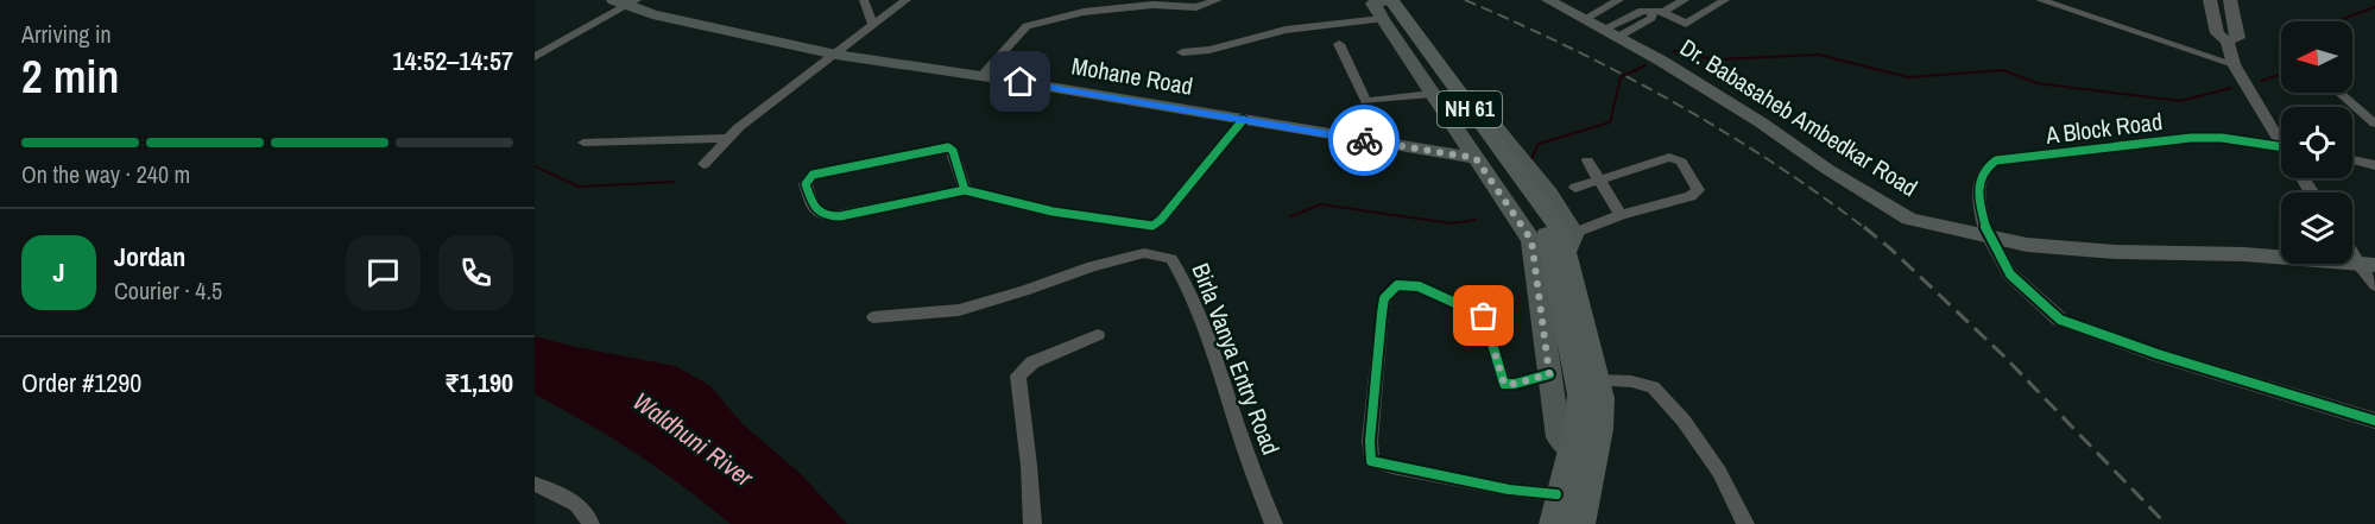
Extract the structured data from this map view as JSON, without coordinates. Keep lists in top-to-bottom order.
{
  "streets": {
    "highway": ["NH 61"],
    "main road": ["Mohane Road", "Dr. Babasaheb Ambedkar Road"],
    "street": ["A Block Road", "Birla Vanya Entry Road"]
  },
  "crossings": [
    ["Dr. Babasaheb Ambedkar Road", "A Block Road"]
  ],
  "water": ["Waldhuni River"],
  "north": "left",
  "page": {
    "heading": ["2 min", "Arriving in", "14:52–14:57"],
    "panel": [
      "Jordan",
      "Courier · 4.5",
      "Order #1290",
      "₹1,190"
    ],
    "bar": "On the way · 240 m",
    "round": "J"
  }
}
